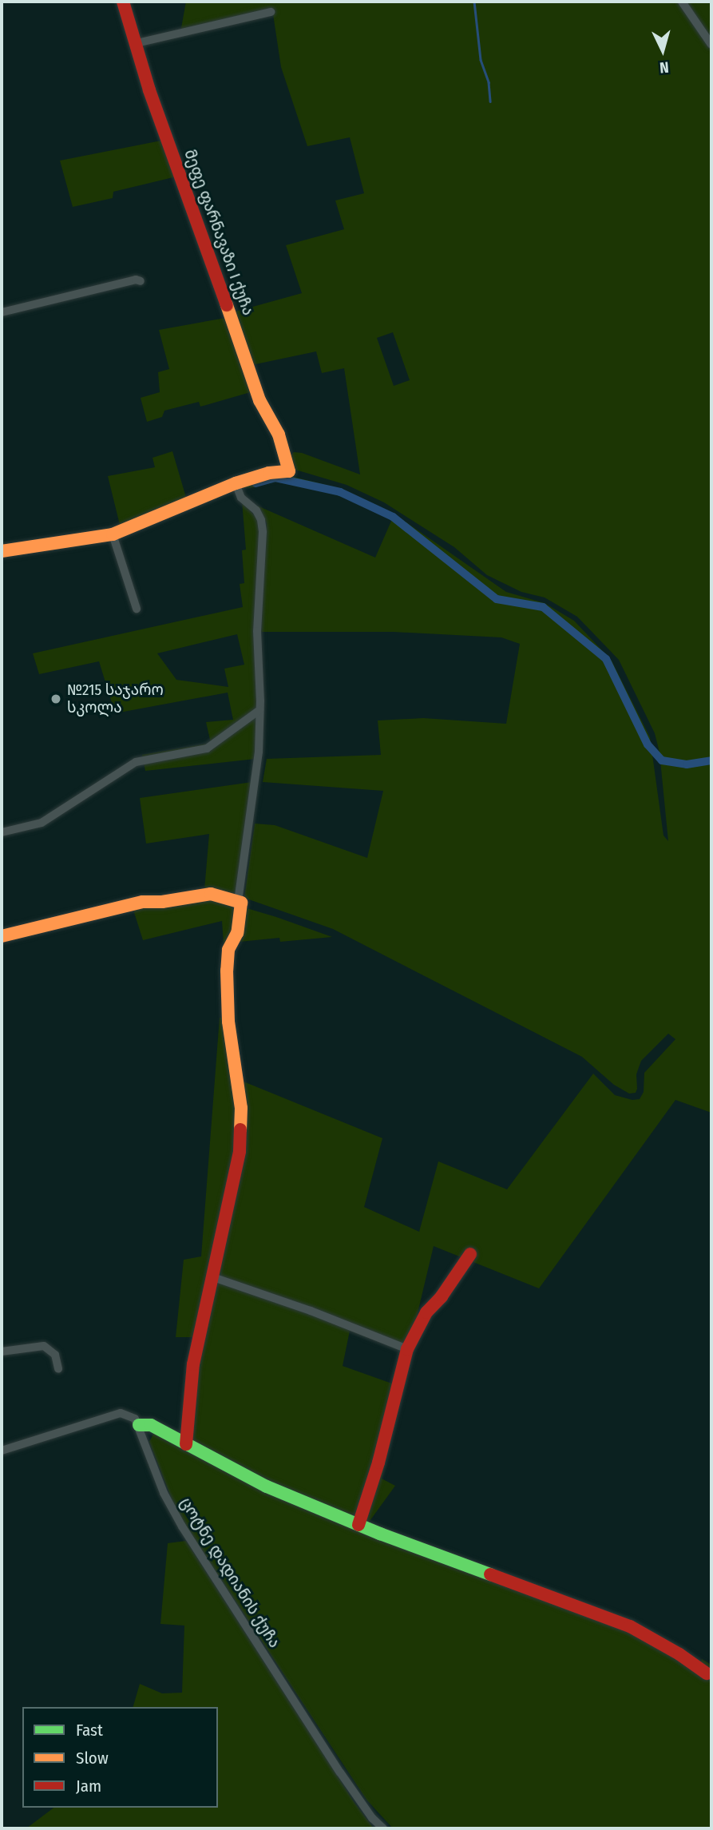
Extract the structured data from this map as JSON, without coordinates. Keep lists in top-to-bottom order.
{
  "streets": {
    "street": ["მეფე ფარნავაზი I ქუჩა", "ცოტნე დადიანის ქუჩა"]
  },
  "places": ["№215 საჯარო სკოლა"],
  "legend": ["Fast", "Slow", "Jam"],
  "north": "bottom"
}
